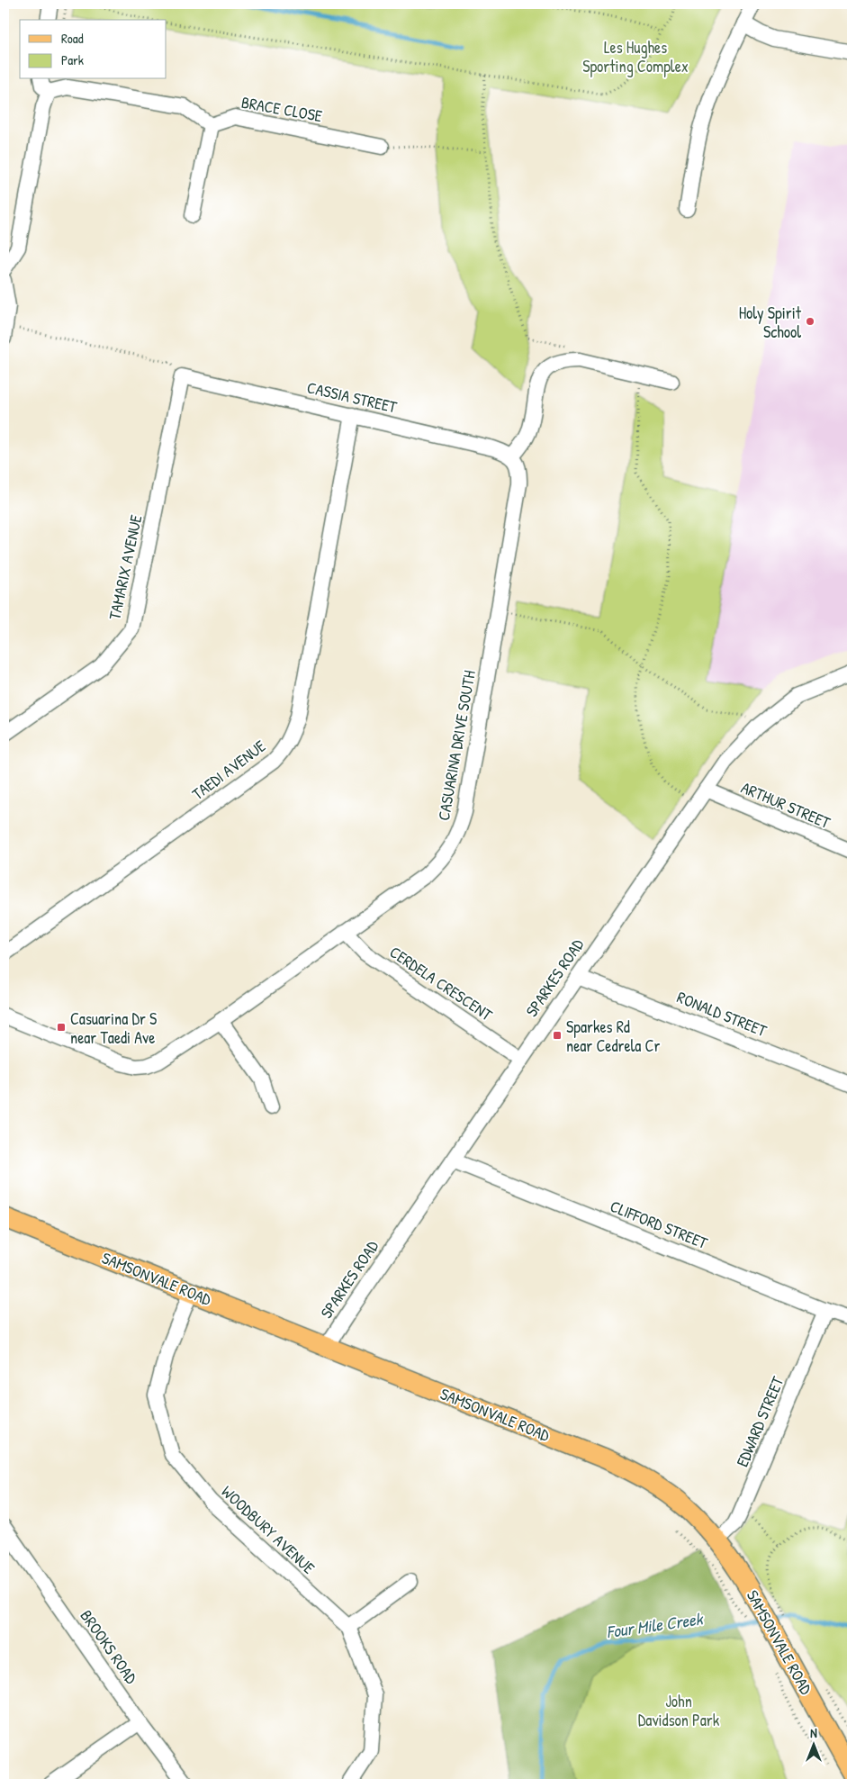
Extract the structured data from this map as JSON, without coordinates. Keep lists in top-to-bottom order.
{
  "streets": {
    "main road": ["SAMSONVALE ROAD"],
    "street": [
      "BRACE CLOSE",
      "CASSIA STREET",
      "TAMARIX AVENUE",
      "CASUARINA DRIVE SOUTH",
      "TAEDI AVENUE",
      "ARTHUR STREET",
      "SPARKES ROAD",
      "CERDELA CRESCENT",
      "RONALD STREET",
      "CLIFFORD STREET",
      "EDWARD STREET",
      "WOODBURY AVENUE",
      "BROOKS ROAD"
    ]
  },
  "crossings": [
    ["CASSIA STREET", "TAMARIX AVENUE"],
    ["CASSIA STREET", "CASUARINA DRIVE SOUTH"],
    ["CASSIA STREET", "TAEDI AVENUE"],
    ["CASUARINA DRIVE SOUTH", "CERDELA CRESCENT"],
    ["ARTHUR STREET", "SPARKES ROAD"],
    ["SPARKES ROAD", "CERDELA CRESCENT"],
    ["SPARKES ROAD", "RONALD STREET"],
    ["SPARKES ROAD", "CLIFFORD STREET"],
    ["SPARKES ROAD", "SAMSONVALE ROAD"],
    ["CLIFFORD STREET", "EDWARD STREET"],
    ["SAMSONVALE ROAD", "EDWARD STREET"],
    ["SAMSONVALE ROAD", "WOODBURY AVENUE"]
  ],
  "water": ["Four Mile Creek"],
  "parks": ["Les Hughes Sporting Complex", "John Davidson Park"],
  "places": {
    "other": ["Holy Spirit School"],
    "transit": ["Casuarina Dr S near Taedi Ave", "Sparkes Rd near Cedrela Cr"]
  },
  "legend": ["Road", "Park"],
  "north": "top"
}
